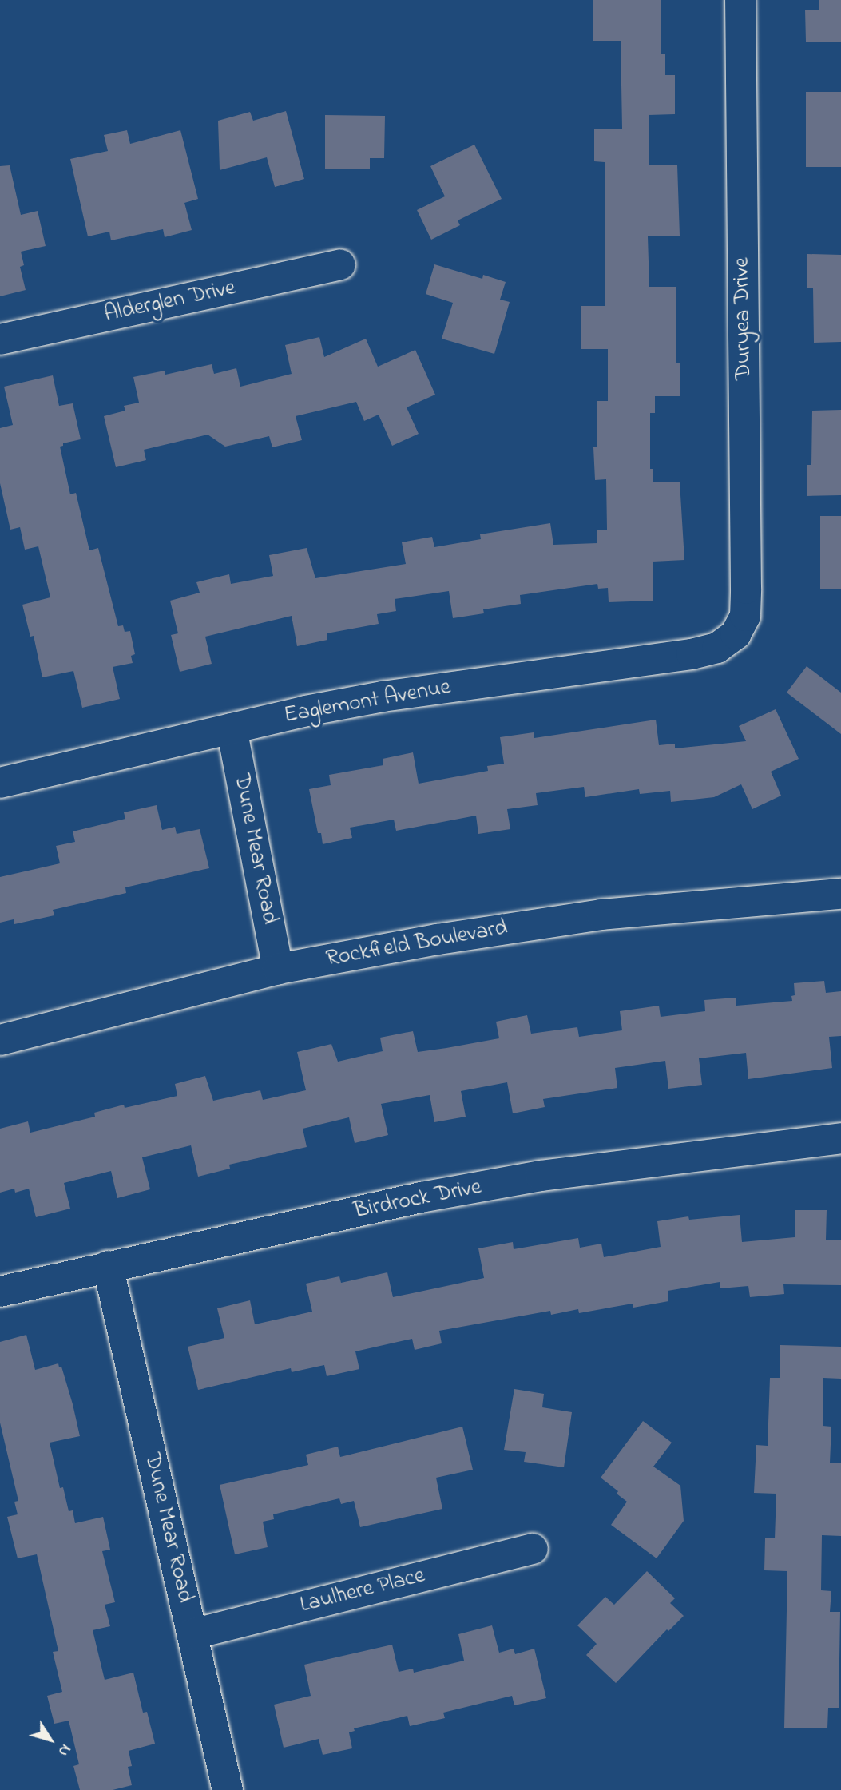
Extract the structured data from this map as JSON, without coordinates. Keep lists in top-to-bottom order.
{
  "streets": {
    "street": [
      "Alderglen Drive",
      "Duryea Drive",
      "Eaglemont Avenue",
      "Dune Mear Road",
      "Rockfield Boulevard",
      "Birdrock Drive",
      "Laulhere Place"
    ]
  },
  "crossings": [
    ["Duryea Drive", "Eaglemont Avenue"],
    ["Eaglemont Avenue", "Dune Mear Road"],
    ["Dune Mear Road", "Rockfield Boulevard"],
    ["Dune Mear Road", "Birdrock Drive"],
    ["Dune Mear Road", "Laulhere Place"]
  ],
  "north": "bottom right"
}
